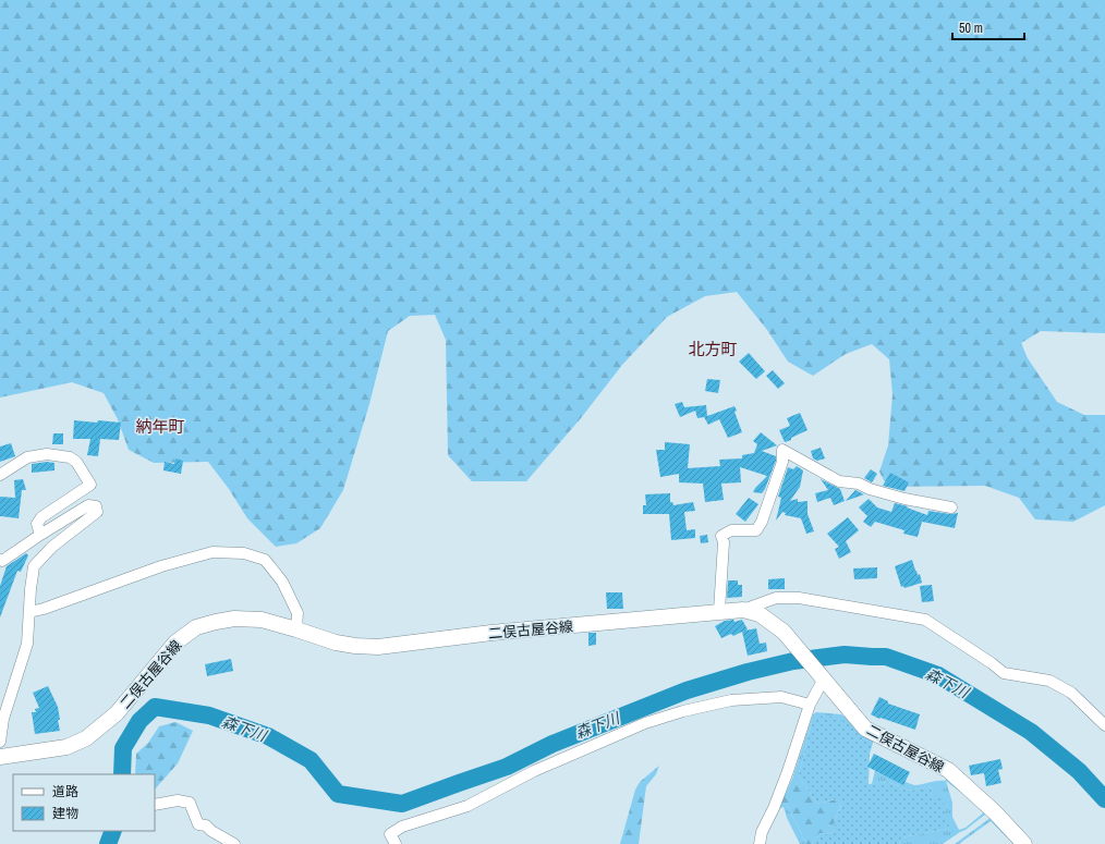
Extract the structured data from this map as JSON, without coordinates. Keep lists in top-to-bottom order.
{
  "streets": {
    "main road": ["二俣古屋谷線"]
  },
  "districts": ["北方町", "納年町"],
  "water": ["森下川"],
  "legend": ["道路", "建物"],
  "scale_bar": "50 m"
}
